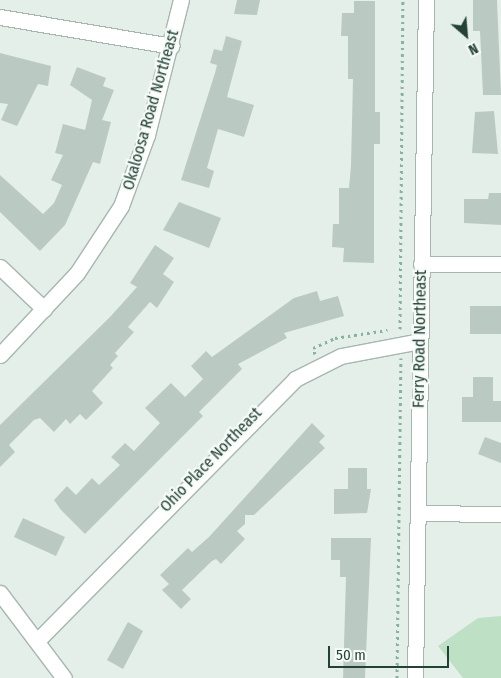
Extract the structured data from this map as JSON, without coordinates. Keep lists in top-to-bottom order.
{
  "streets": {
    "street": ["Okaloosa Road Northeast", "Ferry Road Northeast", "Ohio Place Northeast"]
  },
  "crossings": [
    ["Ferry Road Northeast", "Ohio Place Northeast"]
  ],
  "scale_bar": "50 m",
  "north": "bottom right"
}
